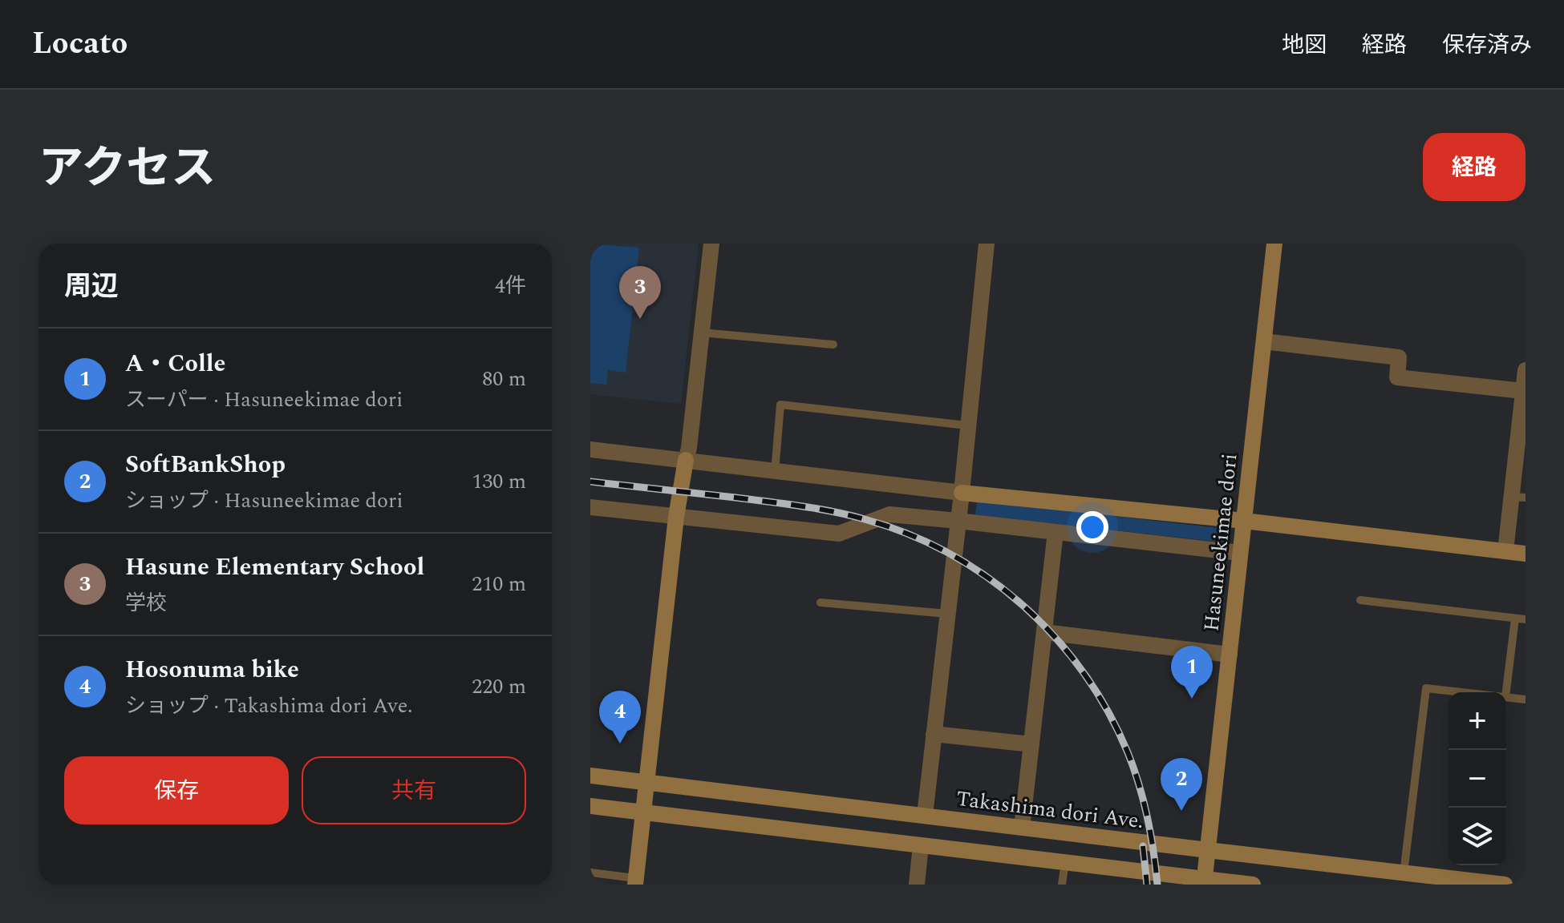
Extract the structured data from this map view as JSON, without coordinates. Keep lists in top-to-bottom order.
{
  "streets": {
    "street": ["Hasuneekimae dori", "Takashima dori Ave."]
  },
  "crossings": [
    ["Hasuneekimae dori", "Takashima dori Ave."]
  ],
  "page": {
    "header": "Locato",
    "nav": ["地図", "経路", "保存済み"],
    "title": "アクセス",
    "buttons": [
      "経路",
      ["保存", "共有"]
    ],
    "heading": ["周辺", "4件"],
    "pins": [
      "3",
      "1",
      "4",
      "2"
    ],
    "list": [
      {
        "mark": "1",
        "name": "A・Colle",
        "note": "スーパー · Hasuneekimae dori",
        "value": "80 m"
      },
      {
        "mark": "2",
        "name": "SoftBankShop",
        "note": "ショップ · Hasuneekimae dori",
        "value": "130 m"
      },
      {
        "mark": "3",
        "name": "Hasune Elementary School",
        "note": "学校",
        "value": "210 m"
      },
      {
        "mark": "4",
        "name": "Hosonuma bike",
        "note": "ショップ · Takashima dori Ave.",
        "value": "220 m"
      }
    ],
    "map_buttons": ["+", "−"]
  }
}
